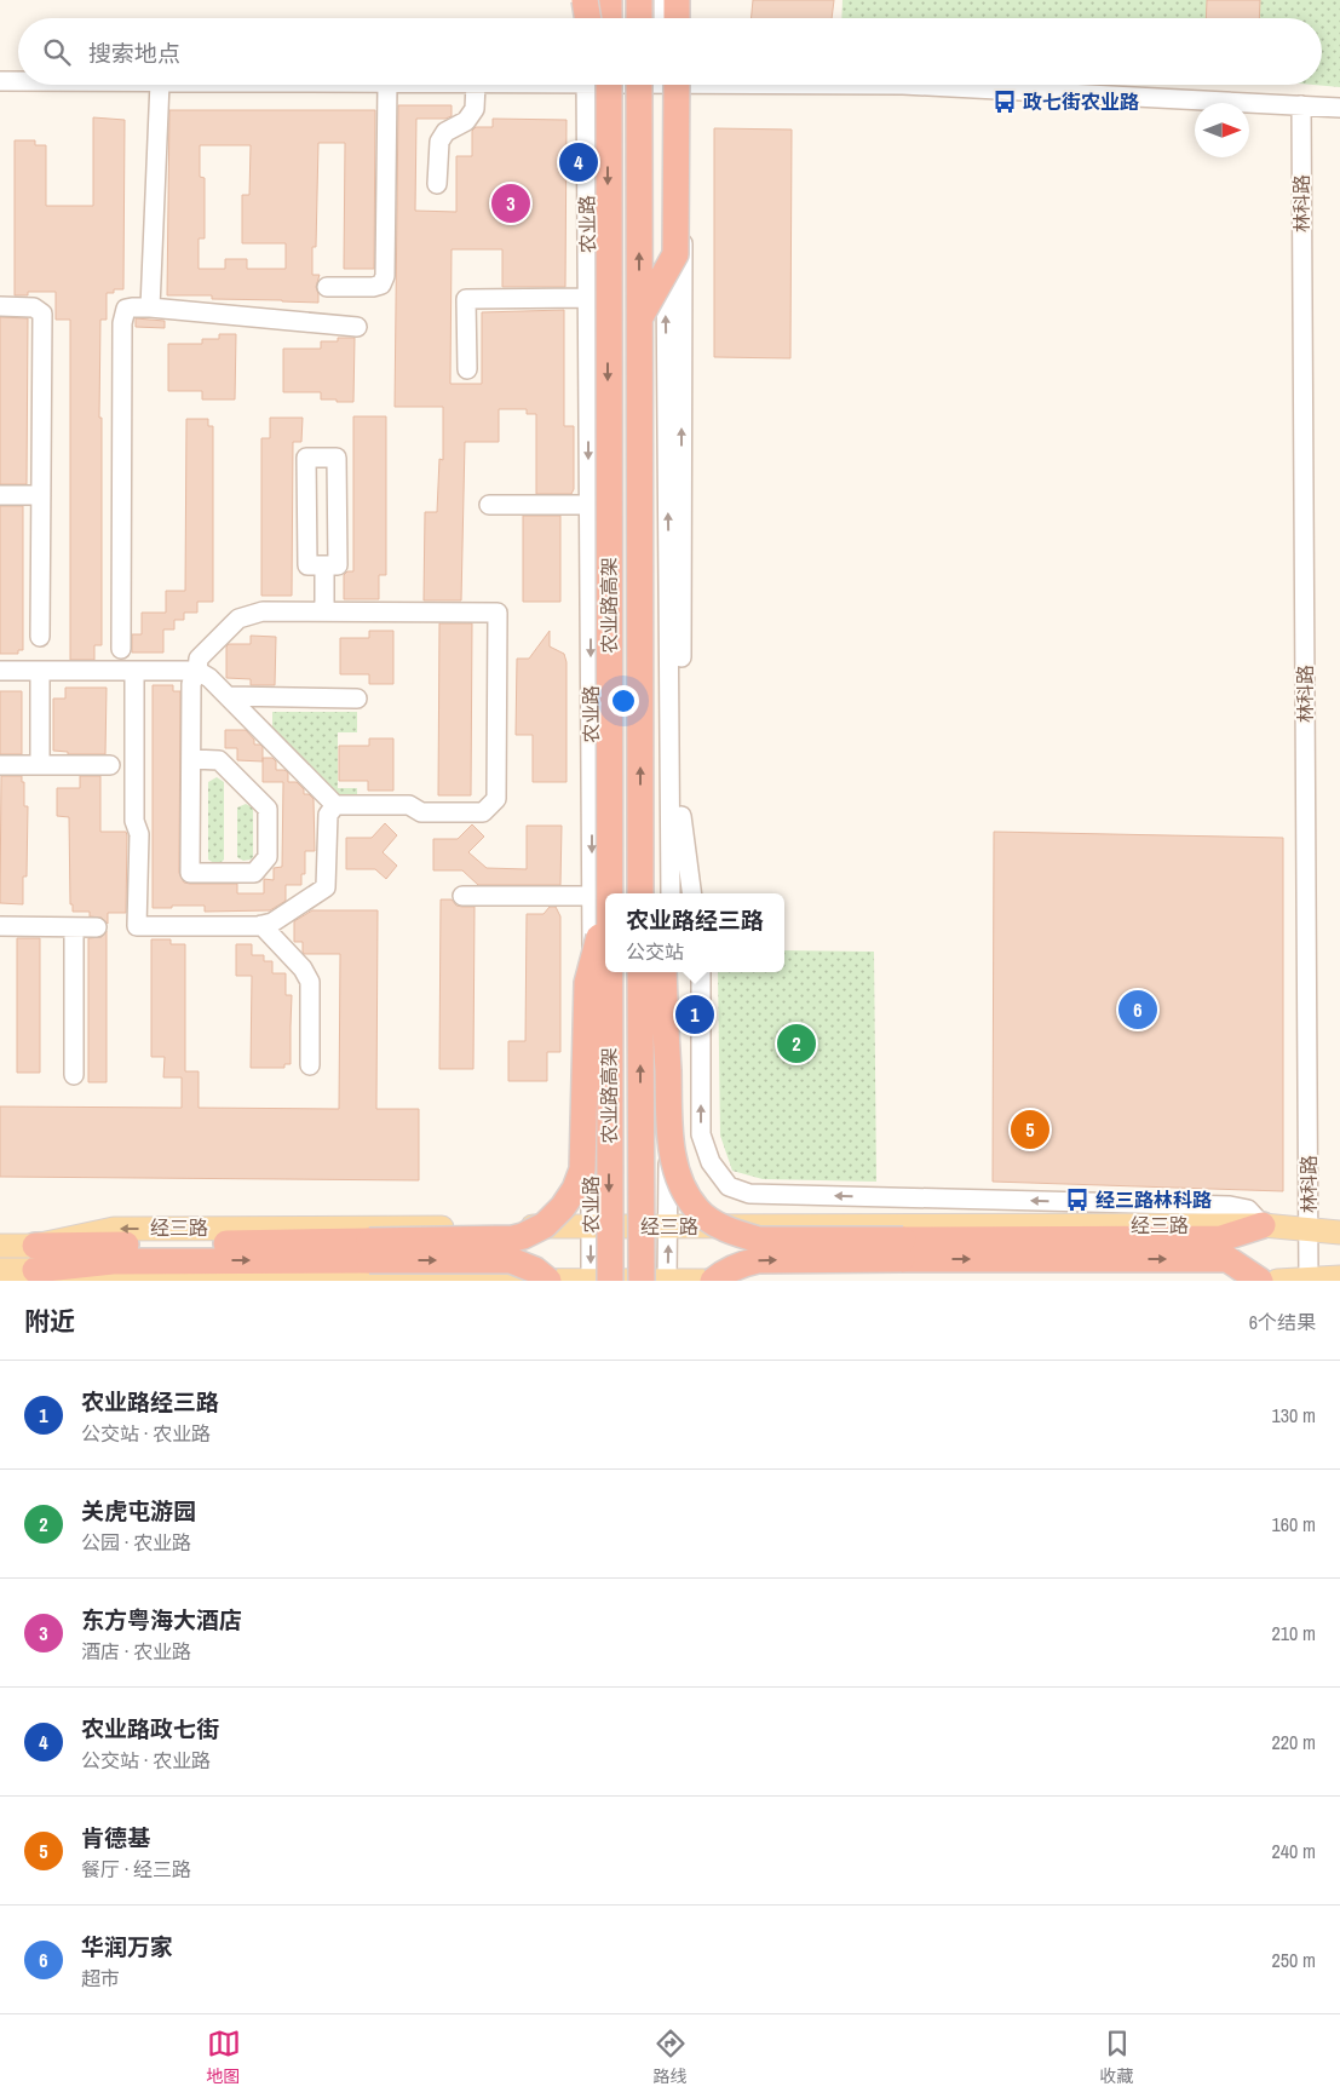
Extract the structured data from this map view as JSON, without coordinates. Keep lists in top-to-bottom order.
{
  "streets": {
    "highway": ["农业路高架"],
    "main road": ["经三路"],
    "street": ["林科路", "农业路"]
  },
  "crossings": [
    ["林科路", "经三路"],
    ["农业路", "农业路高架"],
    ["农业路", "经三路"]
  ],
  "places": {
    "bus stop": ["政七街农业路", "经三路林科路"]
  },
  "north": "right",
  "page": {
    "search": "搜索地点",
    "pins": [
      "4",
      "3",
      "6",
      "1",
      "2",
      "5"
    ],
    "popup": ["农业路经三路", "公交站"],
    "heading": ["附近", "6个结果"],
    "list": [
      {
        "mark": "1",
        "name": "农业路经三路",
        "note": "公交站 · 农业路",
        "value": "130 m"
      },
      {
        "mark": "2",
        "name": "关虎屯游园",
        "note": "公园 · 农业路",
        "value": "160 m"
      },
      {
        "mark": "3",
        "name": "东方粤海大酒店",
        "note": "酒店 · 农业路",
        "value": "210 m"
      },
      {
        "mark": "4",
        "name": "农业路政七街",
        "note": "公交站 · 农业路",
        "value": "220 m"
      },
      {
        "mark": "5",
        "name": "肯德基",
        "note": "餐厅 · 经三路",
        "value": "240 m"
      },
      {
        "mark": "6",
        "name": "华润万家",
        "note": "超市",
        "value": "250 m"
      }
    ],
    "nav": ["地图", "路线", "收藏"]
  }
}
